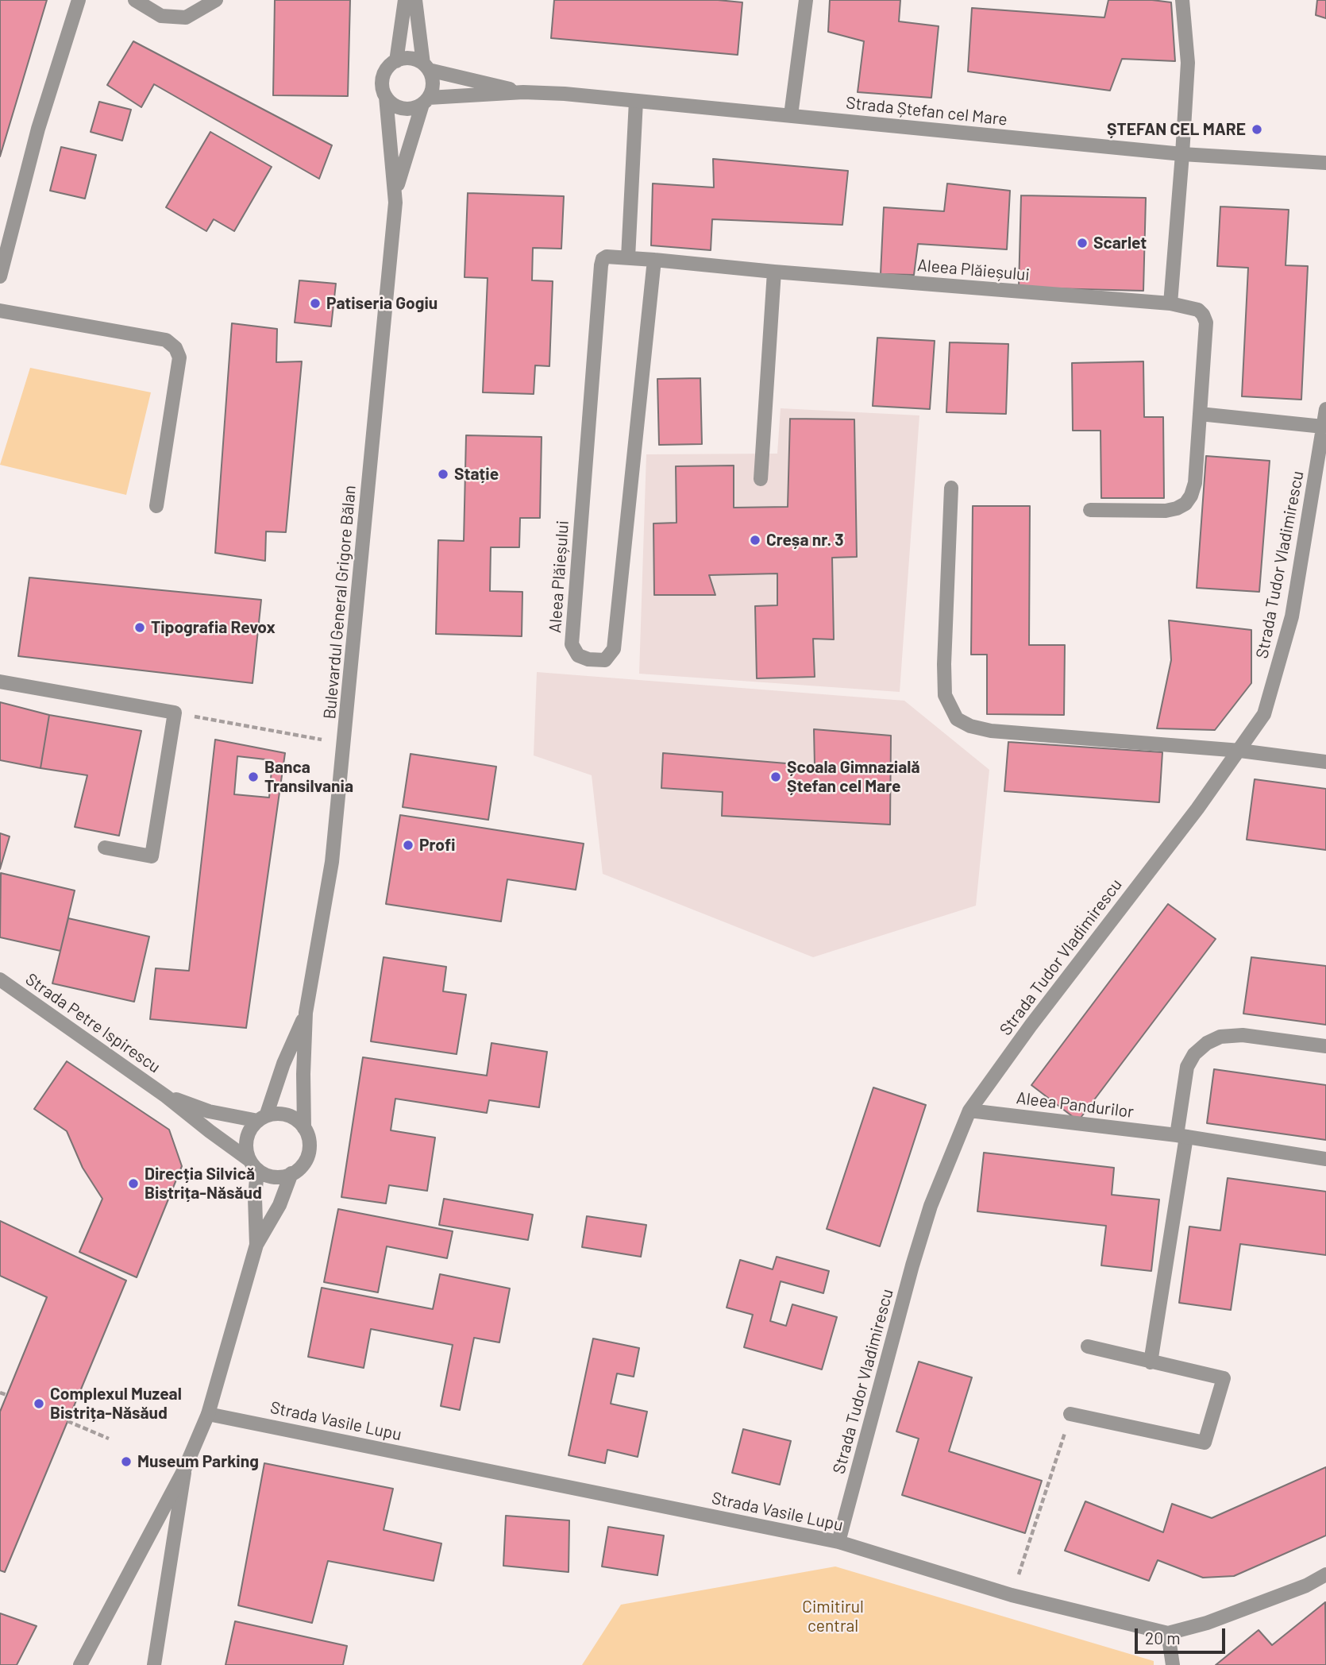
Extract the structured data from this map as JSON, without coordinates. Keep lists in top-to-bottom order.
{
  "streets": {
    "street": [
      "Strada Ștefan cel Mare",
      "Aleea Plăieșului",
      "Strada Tudor Vladimirescu",
      "Bulevardul General Grigore Bălan",
      "Strada Petre Ispirescu",
      "Aleea Pandurilor",
      "Strada Vasile Lupu"
    ]
  },
  "crossings": [
    ["Strada Ștefan cel Mare", "Bulevardul General Grigore Bălan"],
    ["Strada Tudor Vladimirescu", "Aleea Pandurilor"],
    ["Strada Tudor Vladimirescu", "Strada Vasile Lupu"],
    ["Bulevardul General Grigore Bălan", "Strada Petre Ispirescu"]
  ],
  "parks": ["Cimitirul central"],
  "places": [
    "ȘTEFAN CEL MARE",
    "Scarlet",
    "Patiseria Gogiu",
    "Stație",
    "Creșa nr. 3",
    "Tipografia Revox",
    "Banca Transilvania",
    "Școala Gimnazială Ștefan cel Mare",
    "Profi",
    "Direcția Silvică Bistrița-Năsăud",
    "Complexul Muzeal Bistrița-Năsăud",
    "Museum Parking"
  ],
  "scale_bar": "20 m"
}
